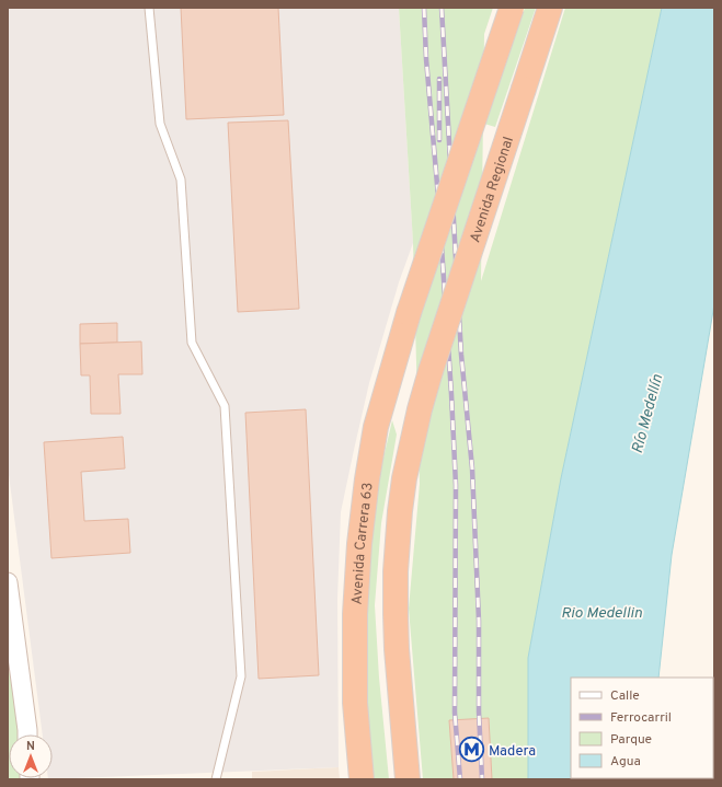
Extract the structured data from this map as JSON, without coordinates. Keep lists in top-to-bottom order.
{
  "streets": {
    "highway": ["Avenida Regional", "Avenida Carrera 63"]
  },
  "water": ["Río Medellín", "Rio Medellin"],
  "places": {
    "metro station": ["Madera"]
  },
  "legend": [
    "Calle",
    "Ferrocarril",
    "Parque",
    "Agua"
  ],
  "north": "top"
}
